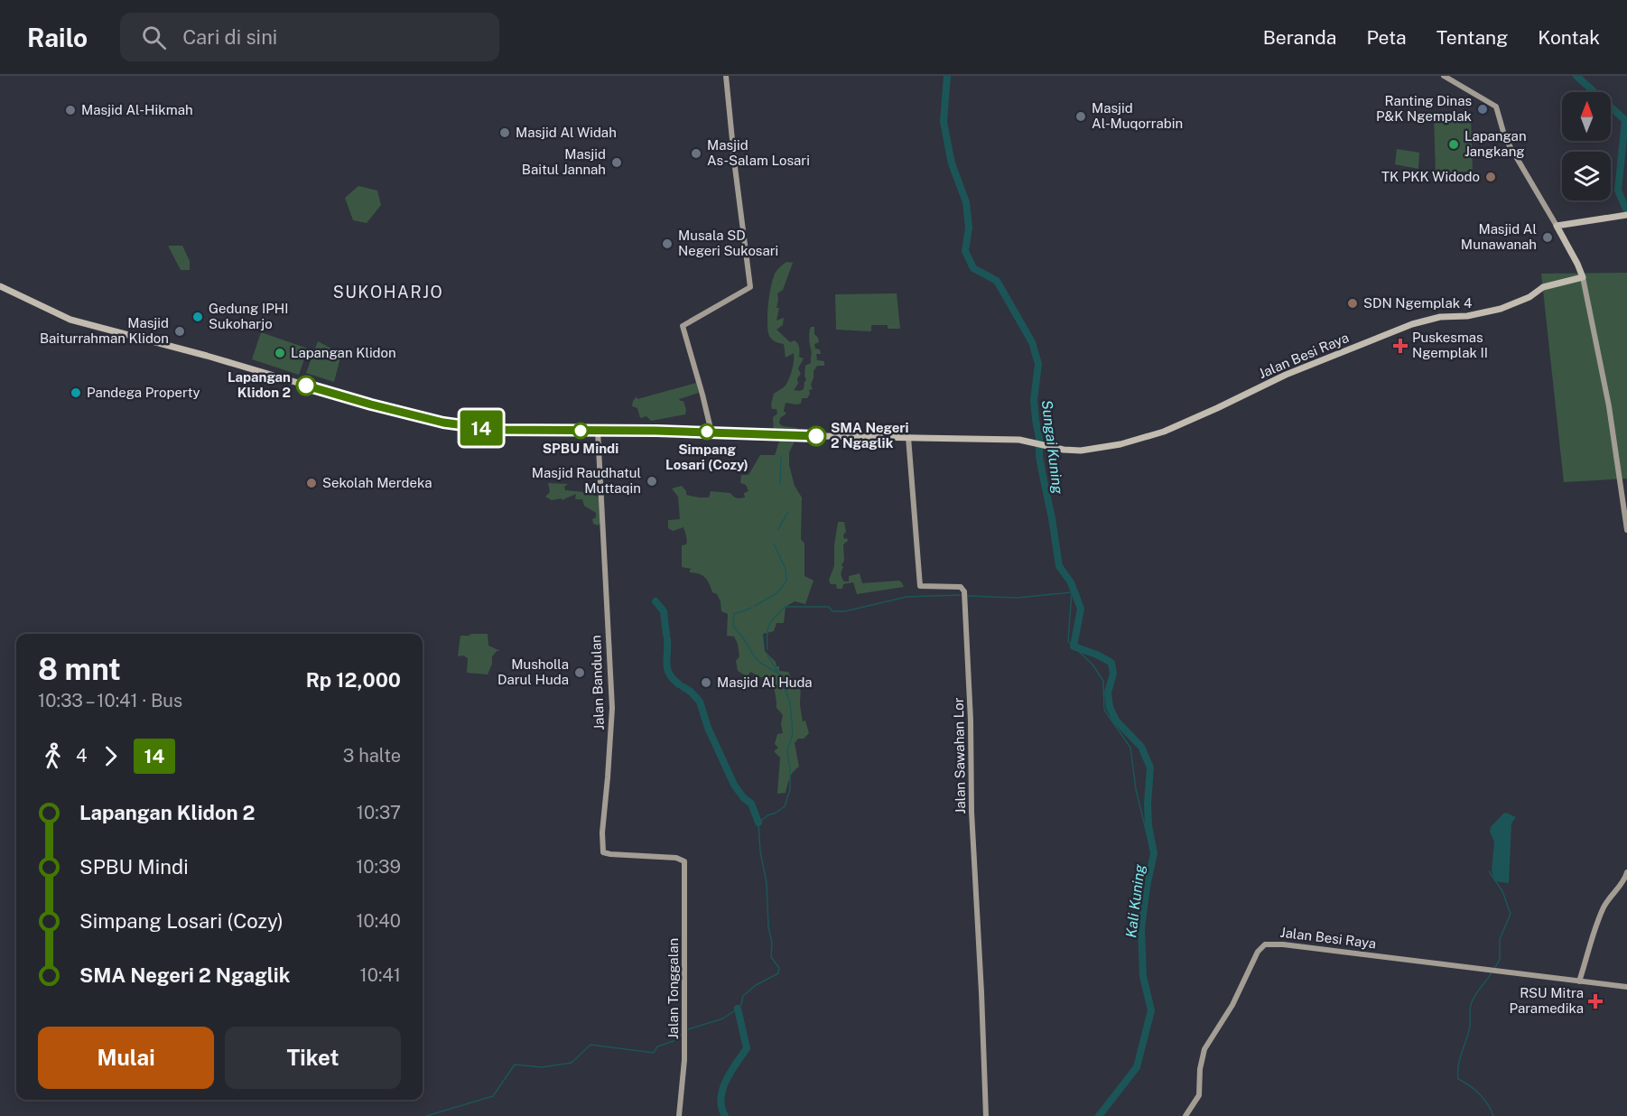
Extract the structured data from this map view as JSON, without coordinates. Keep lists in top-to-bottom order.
{
  "streets": {
    "main road": ["Jalan Besi Raya"],
    "street": ["Jalan Bandulan", "Jalan Sawahan Lor", "Jalan Tonggalan"]
  },
  "crossings": [
    ["Jalan Besi Raya", "Jalan Bandulan"],
    ["Jalan Besi Raya", "Jalan Sawahan Lor"],
    ["Jalan Bandulan", "Jalan Tonggalan"]
  ],
  "districts": ["SUKOHARJO"],
  "water": ["Sungai Kuning", "Kali Kuning"],
  "places": {
    "other": [
      "Ranting Dinas P&K Ngemplak",
      "Masjid Al-Hikmah",
      "Masjid Al-Muqorrabin",
      "Masjid Al Widah",
      "Lapangan Jangkang",
      "Masjid As-Salam Losari",
      "Masjid Baitul Jannah",
      "TK PKK Widodo",
      "Masjid Al Munawanah",
      "Musala SD Negeri Sukosari",
      "SDN Ngemplak 4",
      "Gedung IPHI Sukoharjo",
      "Masjid Baiturrahman Klidon",
      "Lapangan Klidon",
      "Lapangan Klidon 2",
      "Pandega Property",
      "SPBU Mindi",
      "Simpang Losari (Cozy)",
      "SMA Negeri 2 Ngaglik",
      "Masjid Raudhatul Muttaqin",
      "Sekolah Merdeka",
      "Musholla Darul Huda",
      "Masjid Al Huda"
    ],
    "health": ["Puskesmas Ngemplak II", "RSU Mitra Paramedika"]
  },
  "lines": ["bus line 14"],
  "north": "top",
  "page": {
    "header": "Railo",
    "search": "Cari di sini",
    "nav": [
      "Beranda",
      "Peta",
      "Tentang",
      "Kontak"
    ],
    "on_map": "14",
    "heading": ["8 mnt", "10:33 – 10:41 · Bus", "Rp 12,000"],
    "legs": ["4", "14", "3 halte"],
    "list": [
      {
        "name": "Lapangan Klidon 2",
        "value": "10:37"
      },
      {
        "name": "SPBU Mindi",
        "value": "10:39"
      },
      {
        "name": "Simpang Losari (Cozy)",
        "value": "10:40"
      },
      {
        "name": "SMA Negeri 2 Ngaglik",
        "value": "10:41"
      }
    ],
    "buttons": ["Mulai", "Tiket"]
  }
}
